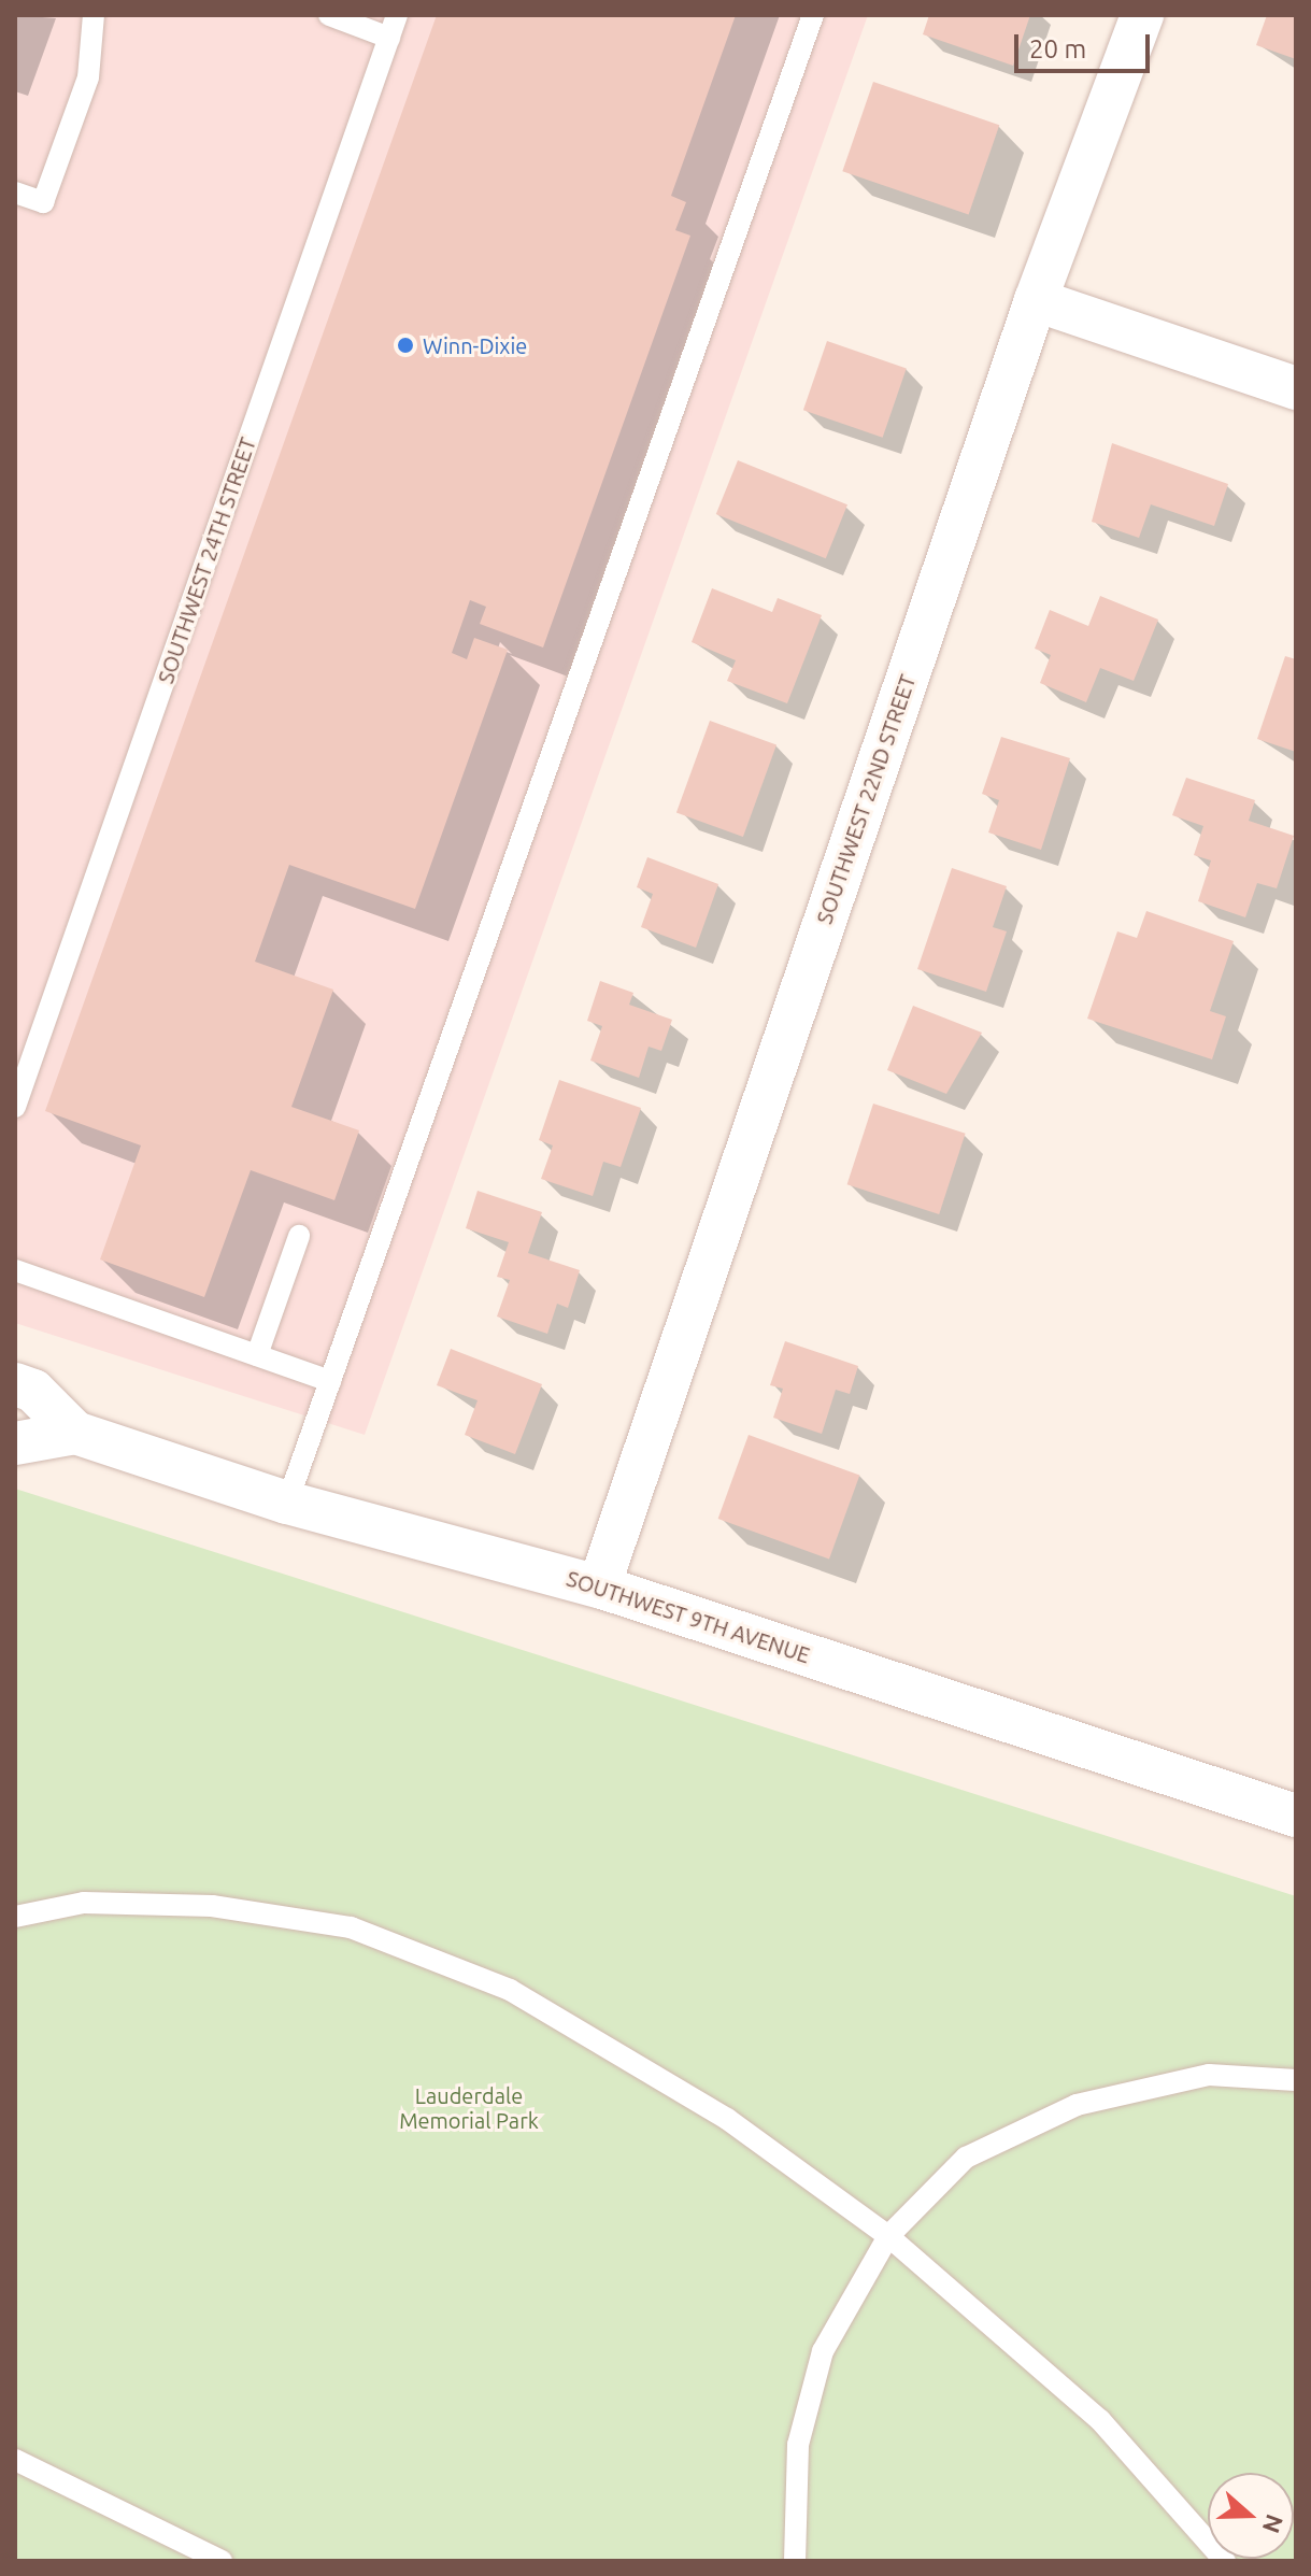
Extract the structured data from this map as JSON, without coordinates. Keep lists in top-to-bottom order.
{
  "streets": {
    "street": ["SOUTHWEST 22ND STREET", "SOUTHWEST 9TH AVENUE"],
    "lane": ["SOUTHWEST 24TH STREET"]
  },
  "crossings": [
    ["SOUTHWEST 22ND STREET", "SOUTHWEST 9TH AVENUE"]
  ],
  "parks": ["Lauderdale Memorial Park"],
  "places": ["Winn-Dixie"],
  "scale_bar": "20 m",
  "north": "right"
}
